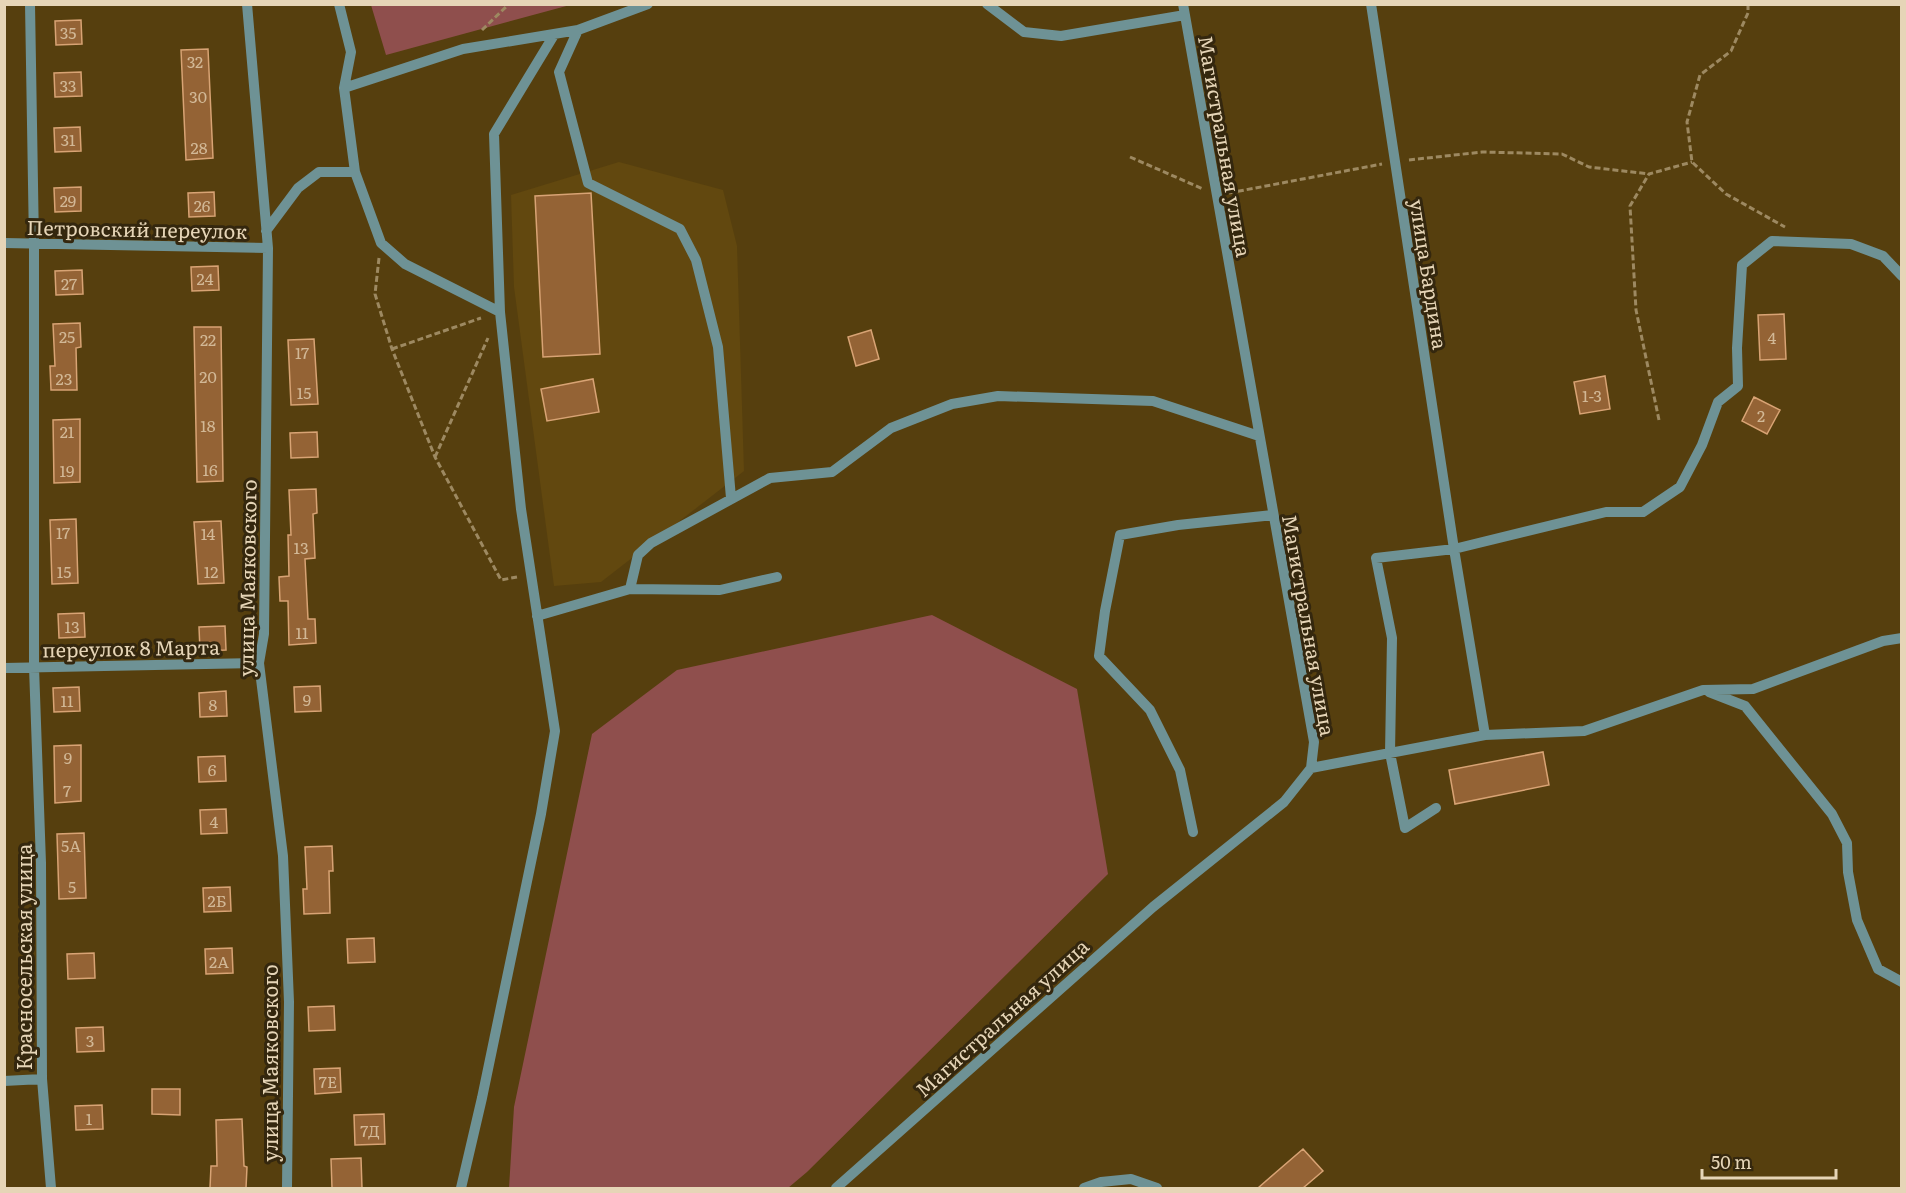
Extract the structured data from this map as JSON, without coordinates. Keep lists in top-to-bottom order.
{
  "streets": {
    "street": [
      "Магистральная улица",
      "Петровский переулок",
      "улица Бардина",
      "улица Маяковского",
      "переулок 8 Марта",
      "Красносельская улица"
    ]
  },
  "crossings": [
    ["Петровский переулок", "улица Маяковского"],
    ["Петровский переулок", "Красносельская улица"],
    ["улица Маяковского", "переулок 8 Марта"],
    ["переулок 8 Марта", "Красносельская улица"]
  ],
  "house_numbers": [
    "35",
    "32",
    "33",
    "30",
    "31",
    "28",
    "29",
    "26",
    "24",
    "27",
    "25",
    "4",
    "22",
    "17",
    "20",
    "23",
    "15",
    "1-3",
    "2",
    "18",
    "21",
    "16",
    "19",
    "17",
    "14",
    "13",
    "15",
    "12",
    "13",
    "11",
    "9",
    "11",
    "8",
    "9",
    "6",
    "7",
    "4",
    "5А",
    "5",
    "2Б",
    "2А",
    "3",
    "7Е",
    "1",
    "7Д"
  ],
  "scale_bar": "50 m"
}
